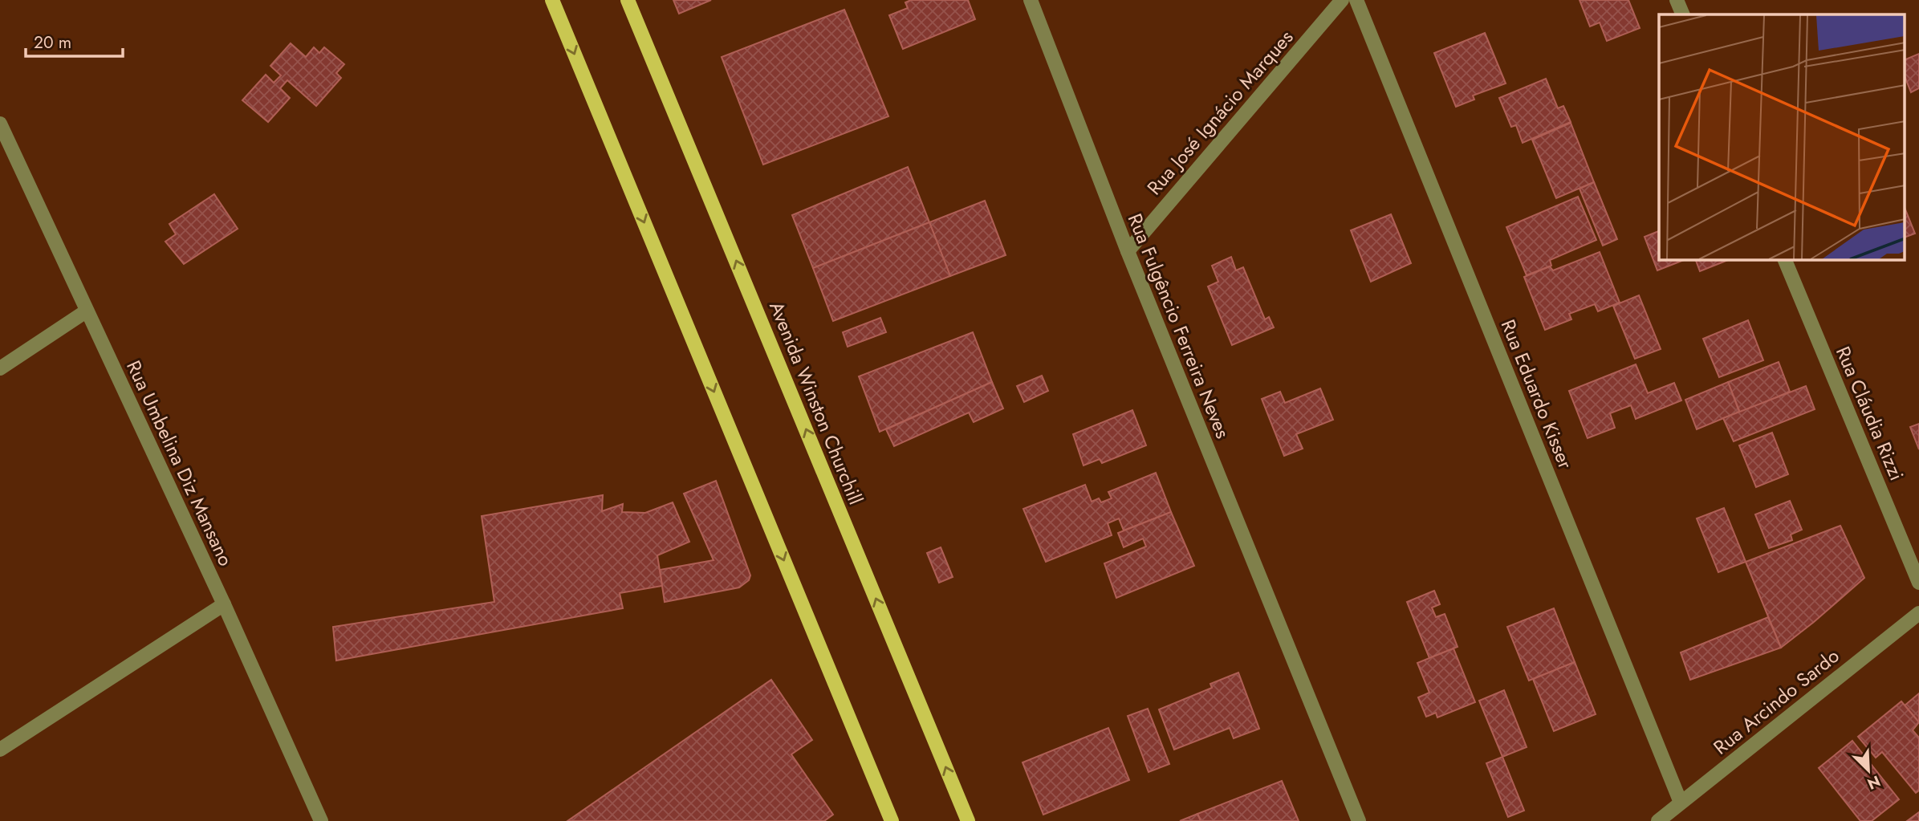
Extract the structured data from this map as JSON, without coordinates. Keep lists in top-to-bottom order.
{
  "streets": {
    "main road": ["Avenida Winston Churchill"],
    "street": [
      "Rua José Ignácio Marques",
      "Rua Fulgêncio Ferreira Neves",
      "Rua Eduardo Kisser",
      "Rua Cláudia Rizzi",
      "Rua Umbelina Diz Mansano",
      "Rua Arcindo Sardo"
    ]
  },
  "crossings": [
    ["Rua José Ignácio Marques", "Rua Fulgêncio Ferreira Neves"],
    ["Rua Eduardo Kisser", "Rua Arcindo Sardo"]
  ],
  "scale_bar": "20 m",
  "north": "bottom right"
}
